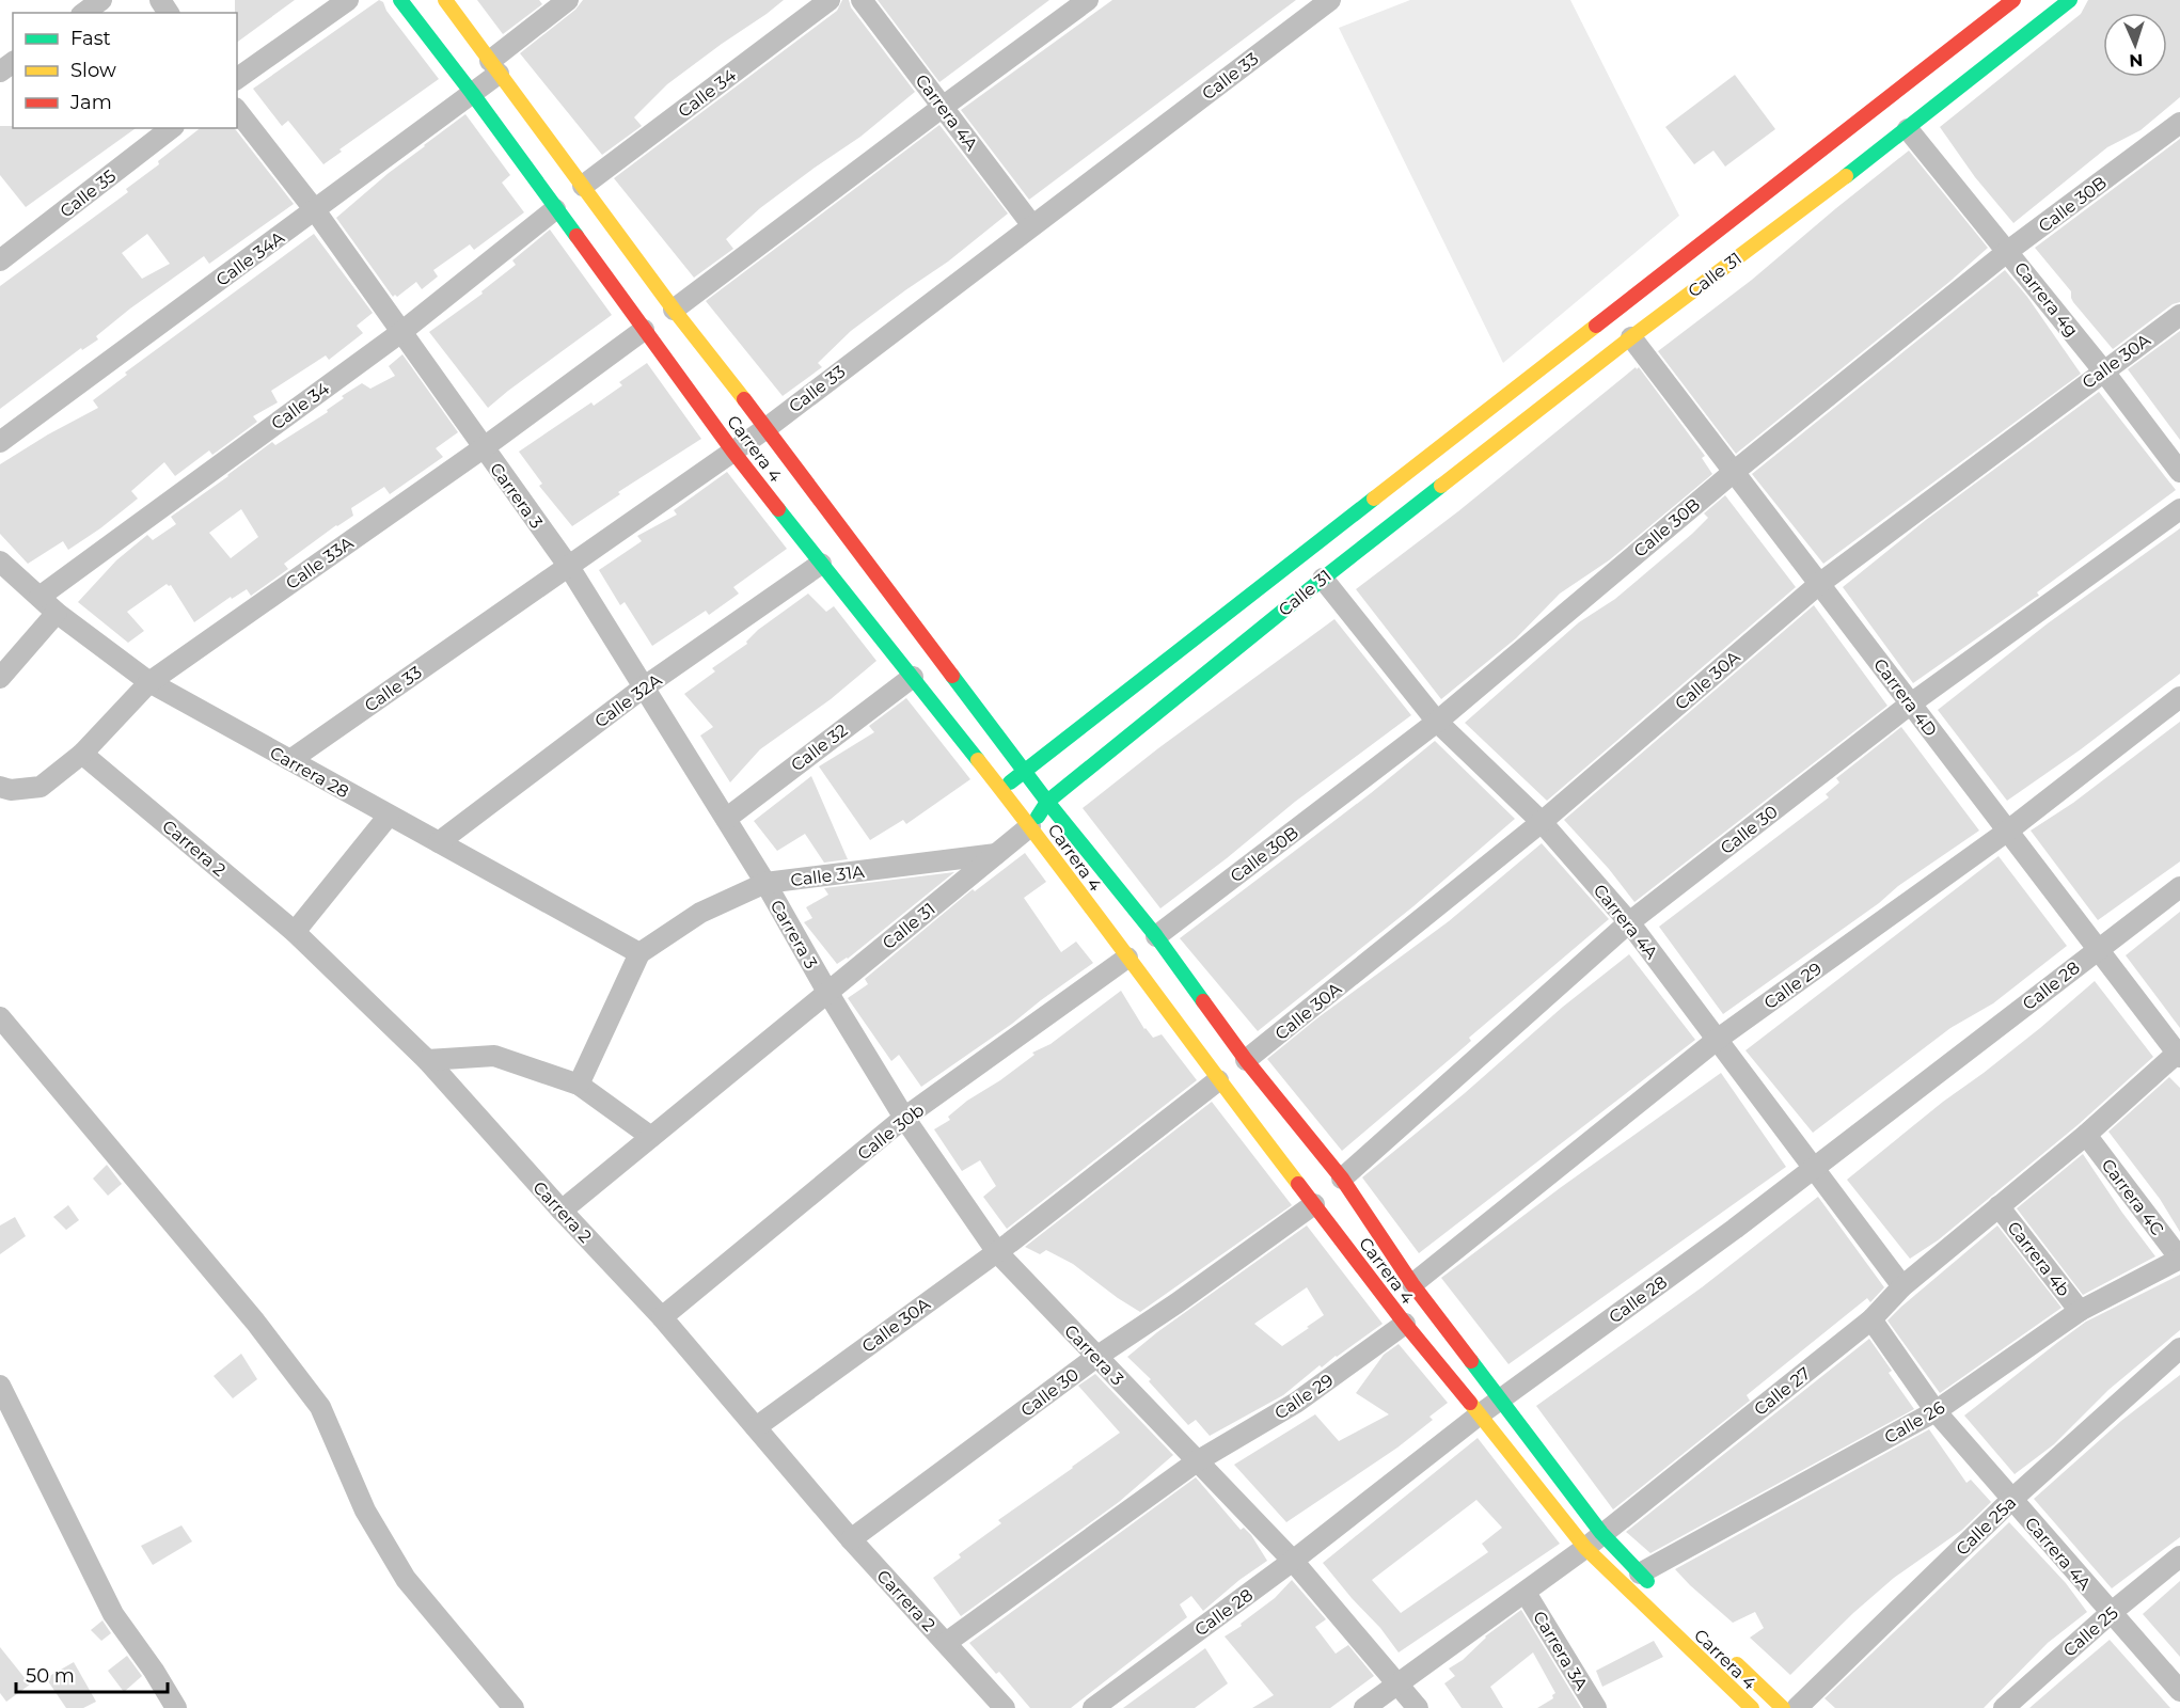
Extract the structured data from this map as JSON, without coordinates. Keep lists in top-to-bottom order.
{
  "streets": {
    "main road": ["Calle 31", "Carrera 4"],
    "street": [
      "Calle 33",
      "Calle 34",
      "Carrera 4A",
      "Calle 35",
      "Calle 30B",
      "Calle 34A",
      "Carrera 4g",
      "Calle 30A",
      "Carrera 3",
      "Calle 33A",
      "Carrera 4D",
      "Calle 32A",
      "Calle 32",
      "Carrera 28",
      "Calle 30",
      "Carrera 2",
      "Calle 31A",
      "Calle 29",
      "Calle 28",
      "Calle 30b",
      "Carrera 4C",
      "Carrera 4b",
      "Calle 27",
      "Calle 26",
      "Calle 25a",
      "Calle 25",
      "Carrera 3A"
    ]
  },
  "crossings": [
    ["Calle 33", "Carrera 4A"],
    ["Calle 33", "Carrera 4"],
    ["Calle 33", "Carrera 3"],
    ["Calle 33", "Carrera 28"],
    ["Calle 34", "Carrera 4"],
    ["Calle 34", "Carrera 3"],
    ["Calle 34", "Carrera 28"],
    ["Carrera 4A", "Calle 30B"],
    ["Carrera 4A", "Calle 31"],
    ["Carrera 4A", "Calle 30A"],
    ["Carrera 4A", "Calle 30"],
    ["Carrera 4A", "Calle 29"],
    ["Carrera 4A", "Calle 28"],
    ["Carrera 4A", "Calle 27"],
    ["Carrera 4A", "Calle 26"],
    ["Carrera 4A", "Calle 25a"],
    ["Carrera 4A", "Calle 25"],
    ["Calle 30B", "Carrera 4g"],
    ["Calle 30B", "Carrera 4"],
    ["Calle 30B", "Carrera 4D"],
    ["Calle 34A", "Carrera 4"],
    ["Calle 34A", "Carrera 3"],
    ["Calle 31", "Carrera 4g"],
    ["Calle 31", "Carrera 4"],
    ["Calle 31", "Carrera 3"],
    ["Calle 31", "Carrera 4D"],
    ["Calle 31", "Carrera 2"],
    ["Calle 31", "Calle 31A"],
    ["Carrera 4g", "Calle 30A"],
    ["Calle 30A", "Carrera 4"],
    ["Calle 30A", "Carrera 3"],
    ["Calle 30A", "Carrera 4D"],
    ["Calle 30A", "Carrera 2"],
    ["Carrera 4", "Calle 33A"],
    ["Carrera 4", "Calle 32A"],
    ["Carrera 4", "Calle 32"],
    ["Carrera 4", "Calle 30"],
    ["Carrera 4", "Calle 29"],
    ["Carrera 4", "Calle 28"],
    ["Carrera 4", "Calle 30b"],
    ["Carrera 4", "Calle 27"],
    ["Carrera 4", "Calle 26"],
    ["Carrera 3", "Calle 33A"],
    ["Carrera 3", "Calle 32A"],
    ["Carrera 3", "Calle 32"],
    ["Carrera 3", "Calle 30"],
    ["Carrera 3", "Calle 31A"],
    ["Carrera 3", "Calle 29"],
    ["Carrera 3", "Calle 28"],
    ["Carrera 3", "Calle 30b"],
    ["Carrera 3", "Calle 27"],
    ["Calle 33A", "Carrera 28"],
    ["Calle 33A", "Carrera 2"],
    ["Carrera 4D", "Calle 30"],
    ["Carrera 4D", "Calle 29"],
    ["Carrera 4D", "Calle 28"],
    ["Carrera 4D", "Calle 27"],
    ["Calle 32A", "Carrera 28"],
    ["Carrera 28", "Calle 31A"],
    ["Calle 30", "Carrera 2"],
    ["Carrera 2", "Calle 29"],
    ["Carrera 2", "Calle 30b"],
    ["Carrera 4C", "Calle 27"],
    ["Carrera 4C", "Calle 26"],
    ["Carrera 4b", "Calle 27"],
    ["Carrera 4b", "Calle 26"],
    ["Calle 27", "Carrera 3A"]
  ],
  "legend": ["Fast", "Slow", "Jam"],
  "scale_bar": "50 m",
  "north": "bottom"
}
